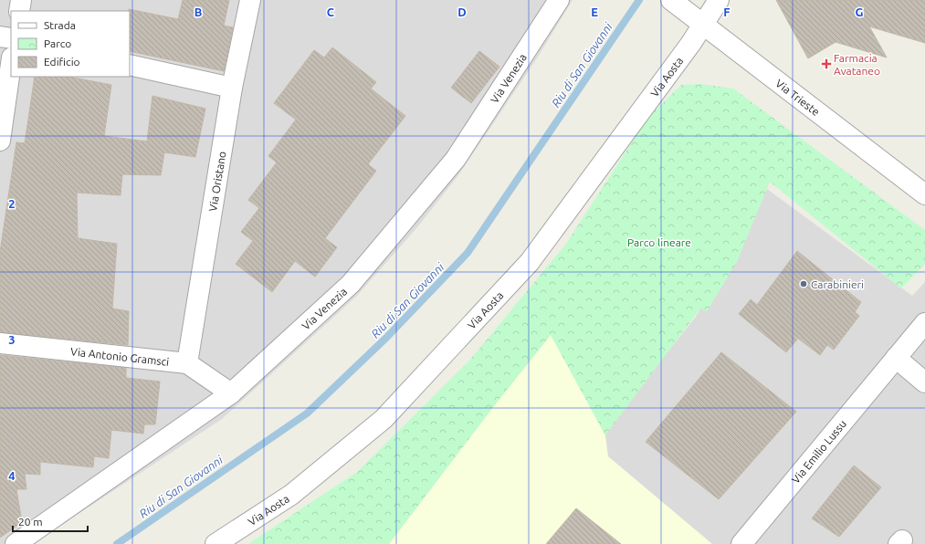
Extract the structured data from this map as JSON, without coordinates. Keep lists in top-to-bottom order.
{
  "streets": {
    "street": [
      "Via Aosta",
      "Via Venezia",
      "Via Trieste",
      "Via Oristano",
      "Via Antonio Gramsci",
      "Via Emilio Lussu"
    ]
  },
  "crossings": [
    ["Via Aosta", "Via Trieste"],
    ["Via Venezia", "Via Antonio Gramsci"],
    ["Via Oristano", "Via Antonio Gramsci"]
  ],
  "water": ["Riu di San Giovanni"],
  "parks": ["Parco lineare"],
  "places": {
    "health": ["Farmacia Avataneo"],
    "other": ["Carabinieri"]
  },
  "legend": ["Strada", "Parco", "Edificio"],
  "scale_bar": "20 m",
  "grid": {
    "columns": [
      "B",
      "C",
      "D",
      "E",
      "F",
      "G"
    ],
    "rows": ["2", "3", "4"]
  }
}
